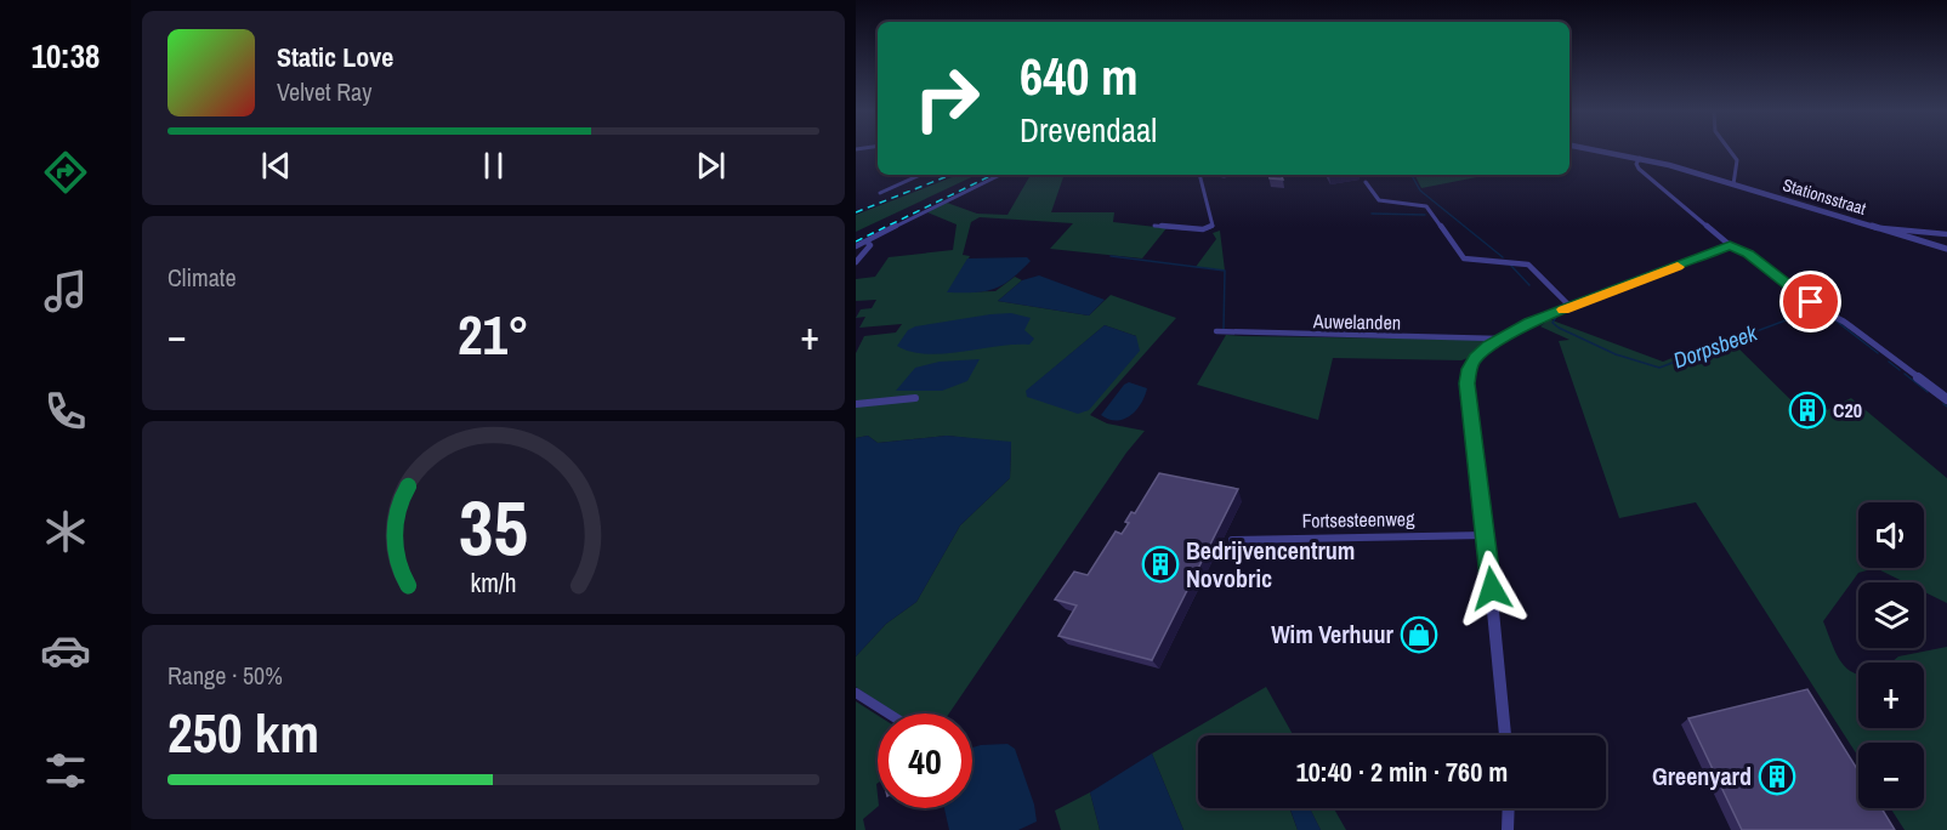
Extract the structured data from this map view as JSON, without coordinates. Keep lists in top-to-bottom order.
{
  "streets": {
    "street": ["Stationsstraat", "Auwelanden", "Fortsesteenweg"]
  },
  "water": ["Dorpsbeek"],
  "places": {
    "building": ["C20", "Bedrijvencentrum Novobric", "Greenyard"],
    "shop": ["Wim Verhuur"]
  },
  "page": {
    "tabs": "10:38",
    "turn": ["640 m", "Drevendaal"],
    "song": ["Static Love", "Velvet Ray"],
    "tile": [
      "Climate",
      ["Range · 50%", "250 km"]
    ],
    "heat": ["−", "21°", "+"],
    "map_buttons": ["+", "−"],
    "limit": "40",
    "trip": "10:40 · 2 min · 760 m",
    "gauge": ["35", "km/h"]
  }
}
